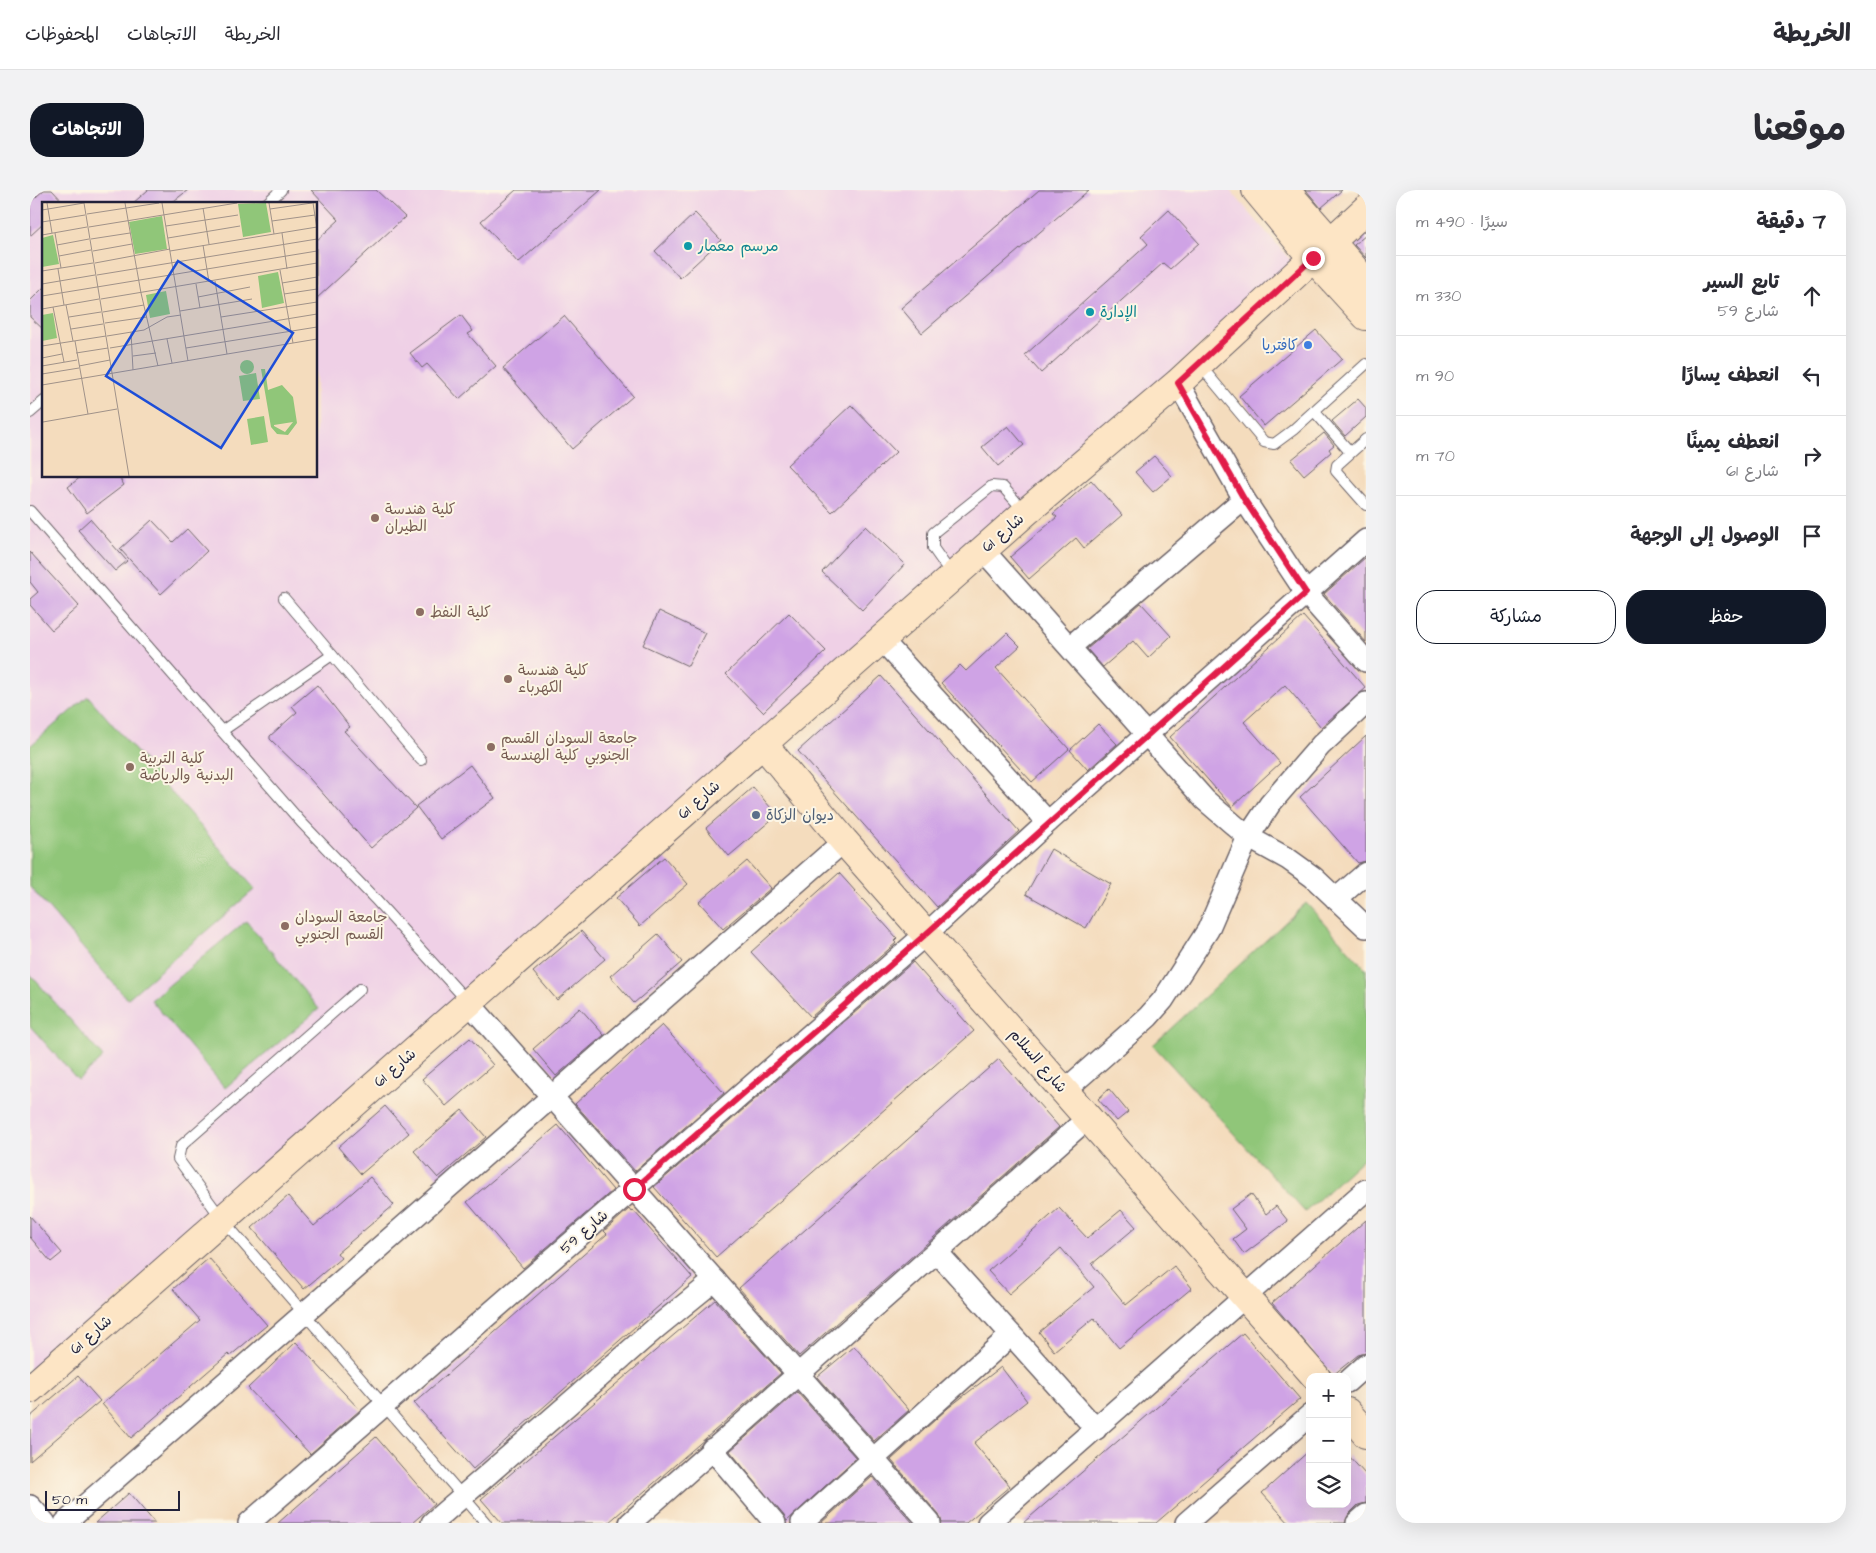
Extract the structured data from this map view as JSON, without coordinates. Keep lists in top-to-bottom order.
{
  "streets": {
    "street": ["شارع 61", "شارع السلام", "شارع 59"]
  },
  "crossings": [
    ["شارع 61", "شارع السلام"],
    ["شارع السلام", "شارع 59"]
  ],
  "places": [
    "مرسم معمار",
    "الإدارة",
    "كافتريا",
    "كلية هندسة الطيران",
    "كلية النفط",
    "كلية هندسة الكهرباء",
    "جامعة السودان القسم الجنوبي كلية الهندسة",
    "كلية التربية البدنية والرياضة",
    "ديوان الزكاة",
    "جامعة السودان القسم الجنوبي"
  ],
  "scale_bar": "50 m",
  "page": {
    "header": "الخريطة",
    "nav": ["الخريطة", "الاتجاهات", "المحفوظات"],
    "title": "موقعنا",
    "buttons": [
      "الاتجاهات",
      ["حفظ", "مشاركة"]
    ],
    "heading": ["7 دقيقة", "سيرًا · 490 m"],
    "list": [
      ["تابع السير", "شارع 59", "330 m"],
      ["انعطف يسارًا", "90 m"],
      ["انعطف يمينًا", "شارع 61", "70 m"],
      "الوصول إلى الوجهة"
    ],
    "map_buttons": ["+", "−"],
    "scale": "50 m"
  }
}
